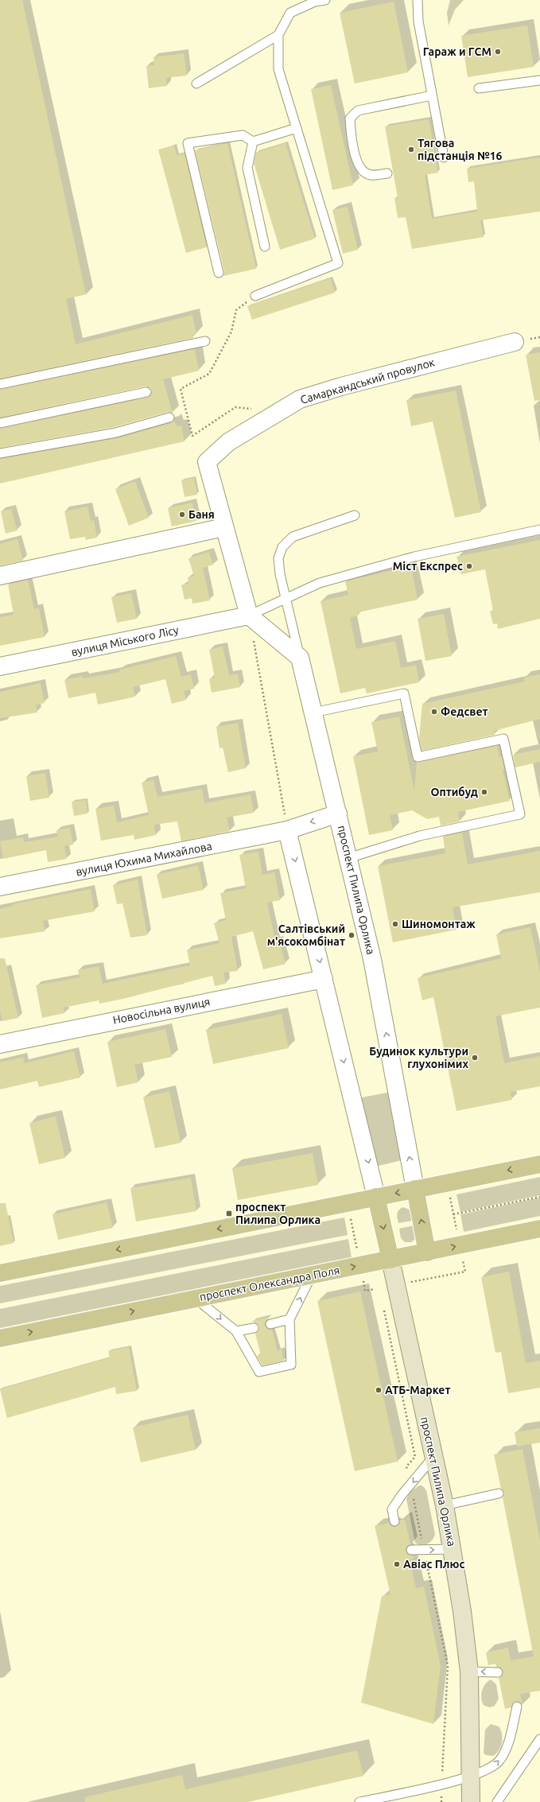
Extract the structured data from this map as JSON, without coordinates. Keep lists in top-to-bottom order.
{
  "streets": {
    "main road": ["проспект Пилипа Орлика", "проспект Олександра Поля"],
    "street": [
      "Самаркандський провулок",
      "вулиця Міського Лісу",
      "вулиця Юхима Михайлова",
      "Новосільна вулиця"
    ]
  },
  "crossings": [
    ["Самаркандський провулок", "вулиця Міського Лісу"],
    ["вулиця Юхима Михайлова", "проспект Пилипа Орлика"],
    ["проспект Пилипа Орлика", "проспект Олександра Поля"]
  ],
  "places": {
    "other": [
      "Гараж и ГСМ",
      "Тягова пiдстанцiя №16",
      "Баня",
      "Міст Експрес",
      "Федсвет",
      "Оптибуд",
      "Шиномонтаж",
      "Салтівський м'ясокомбінат",
      "Будинок культури глухонімих",
      "АТБ-Маркет",
      "Авіас Плюс"
    ],
    "transit": ["проспект Пилипа Орлика"]
  }
}
